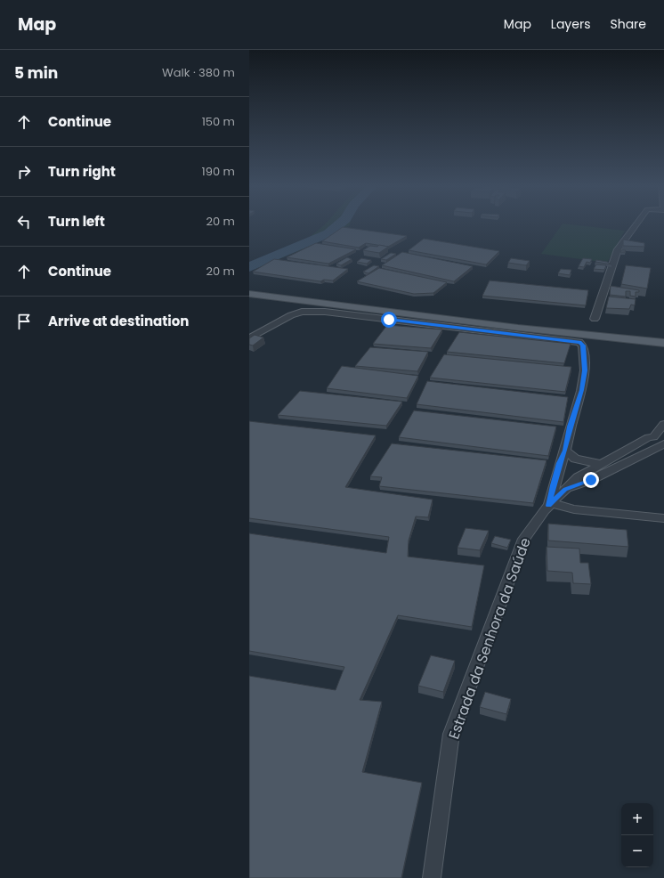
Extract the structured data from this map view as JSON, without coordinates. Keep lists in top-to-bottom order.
{
  "streets": {
    "street": ["Estrada da Senhora da Saúde"]
  },
  "page": {
    "header": "Map",
    "nav": ["Map", "Layers", "Share"],
    "heading": ["5 min", "Walk · 380 m"],
    "list": [
      ["Continue", "150 m"],
      ["Turn right", "190 m"],
      ["Turn left", "20 m"],
      ["Continue", "20 m"],
      "Arrive at destination"
    ],
    "map_buttons": ["+", "−"]
  }
}
